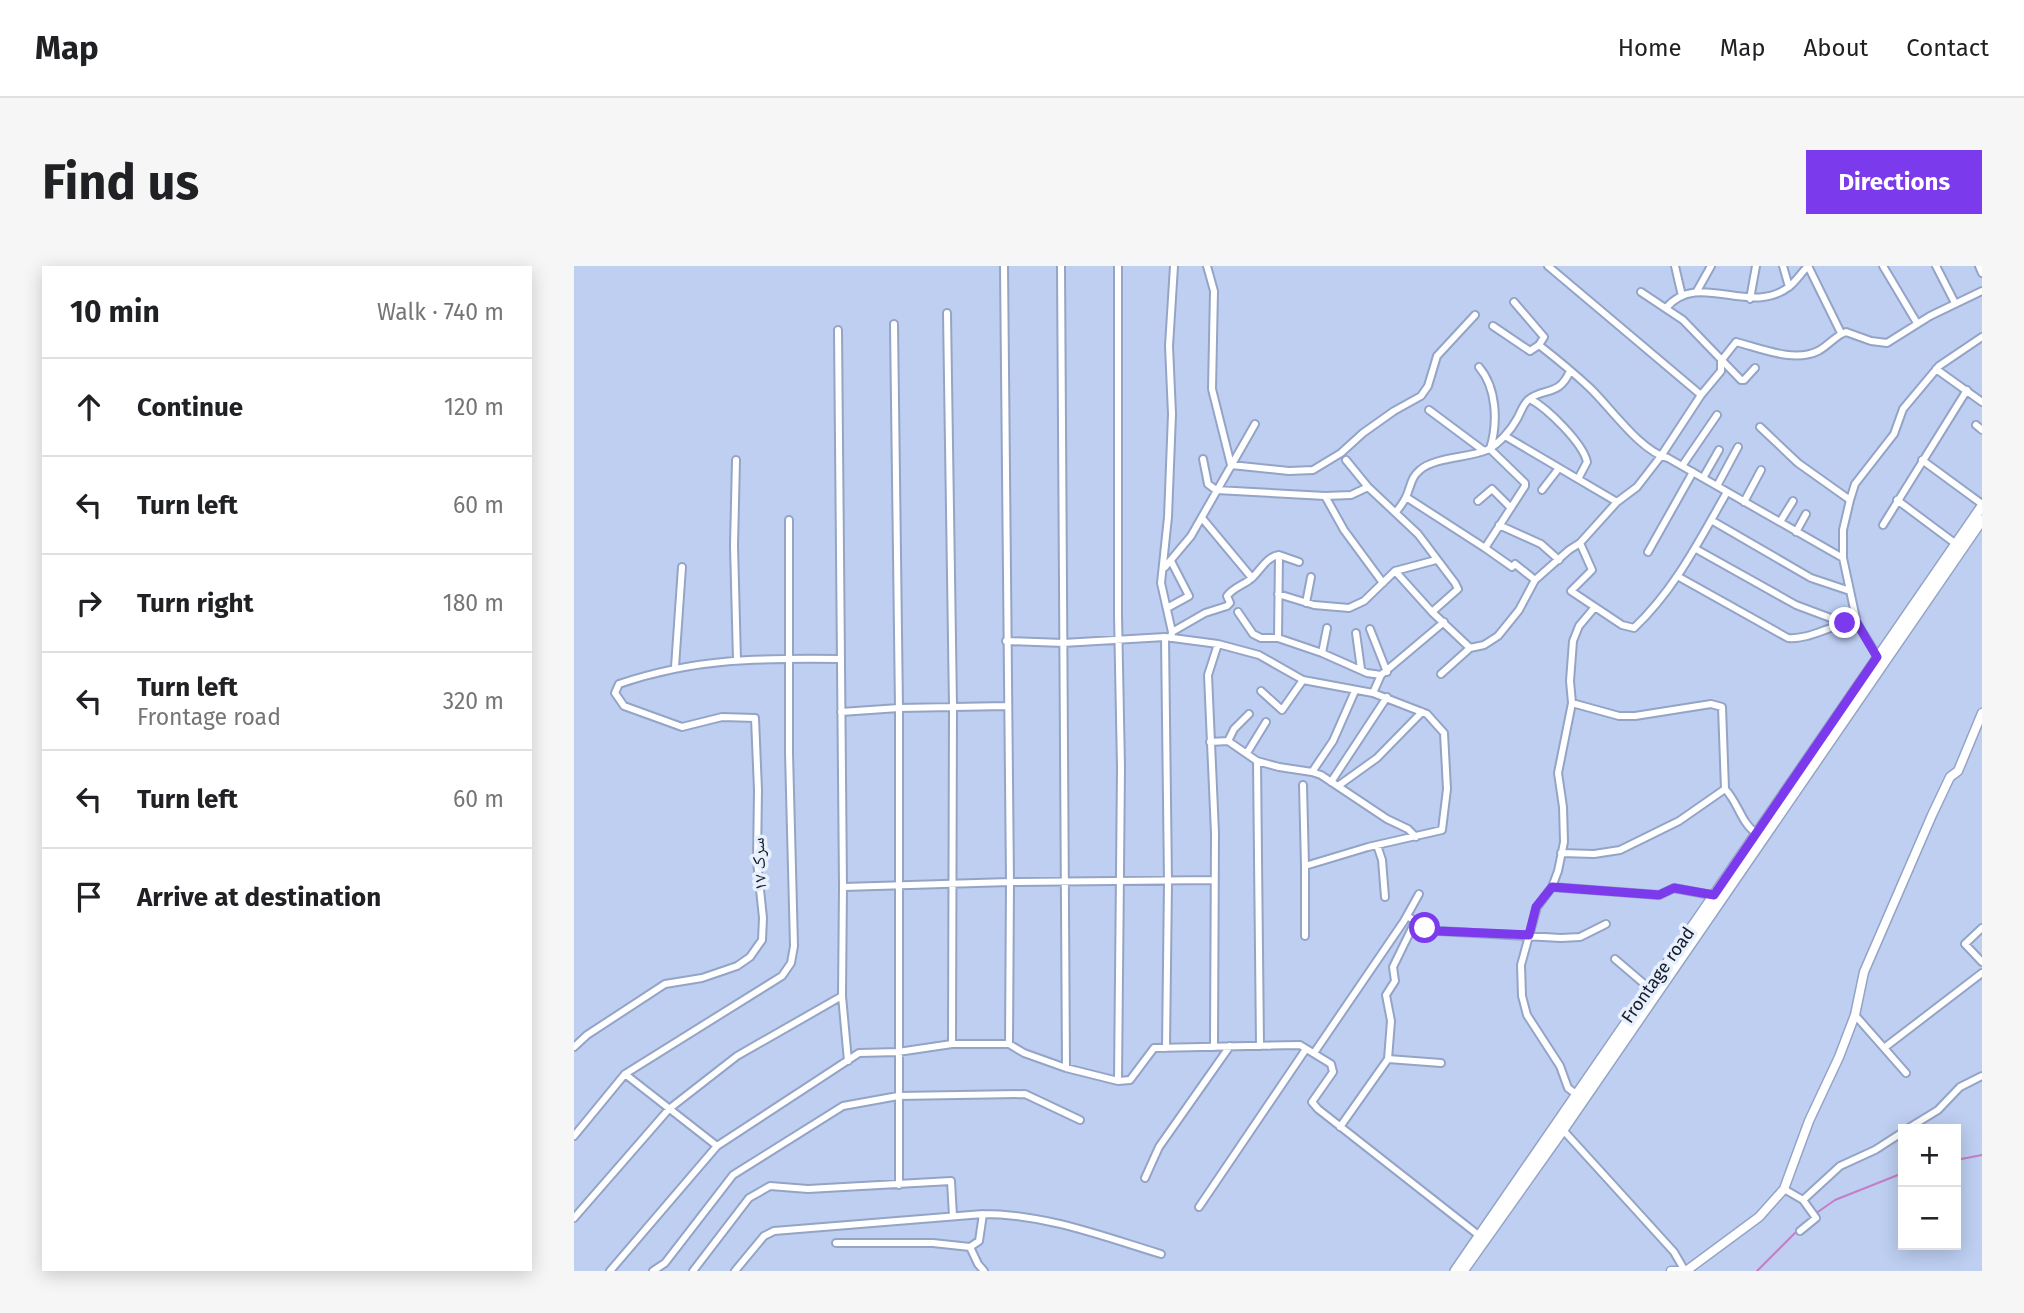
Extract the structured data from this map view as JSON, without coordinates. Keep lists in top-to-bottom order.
{
  "streets": {
    "main road": ["Frontage road"],
    "street": ["سرک ۱۷"]
  },
  "page": {
    "header": "Map",
    "nav": [
      "Home",
      "Map",
      "About",
      "Contact"
    ],
    "buttons": "Directions",
    "title": "Find us",
    "heading": ["10 min", "Walk · 740 m"],
    "list": [
      ["Continue", "120 m"],
      ["Turn left", "60 m"],
      ["Turn right", "180 m"],
      ["Turn left", "Frontage road", "320 m"],
      ["Turn left", "60 m"],
      "Arrive at destination"
    ],
    "map_buttons": ["+", "−"]
  }
}
